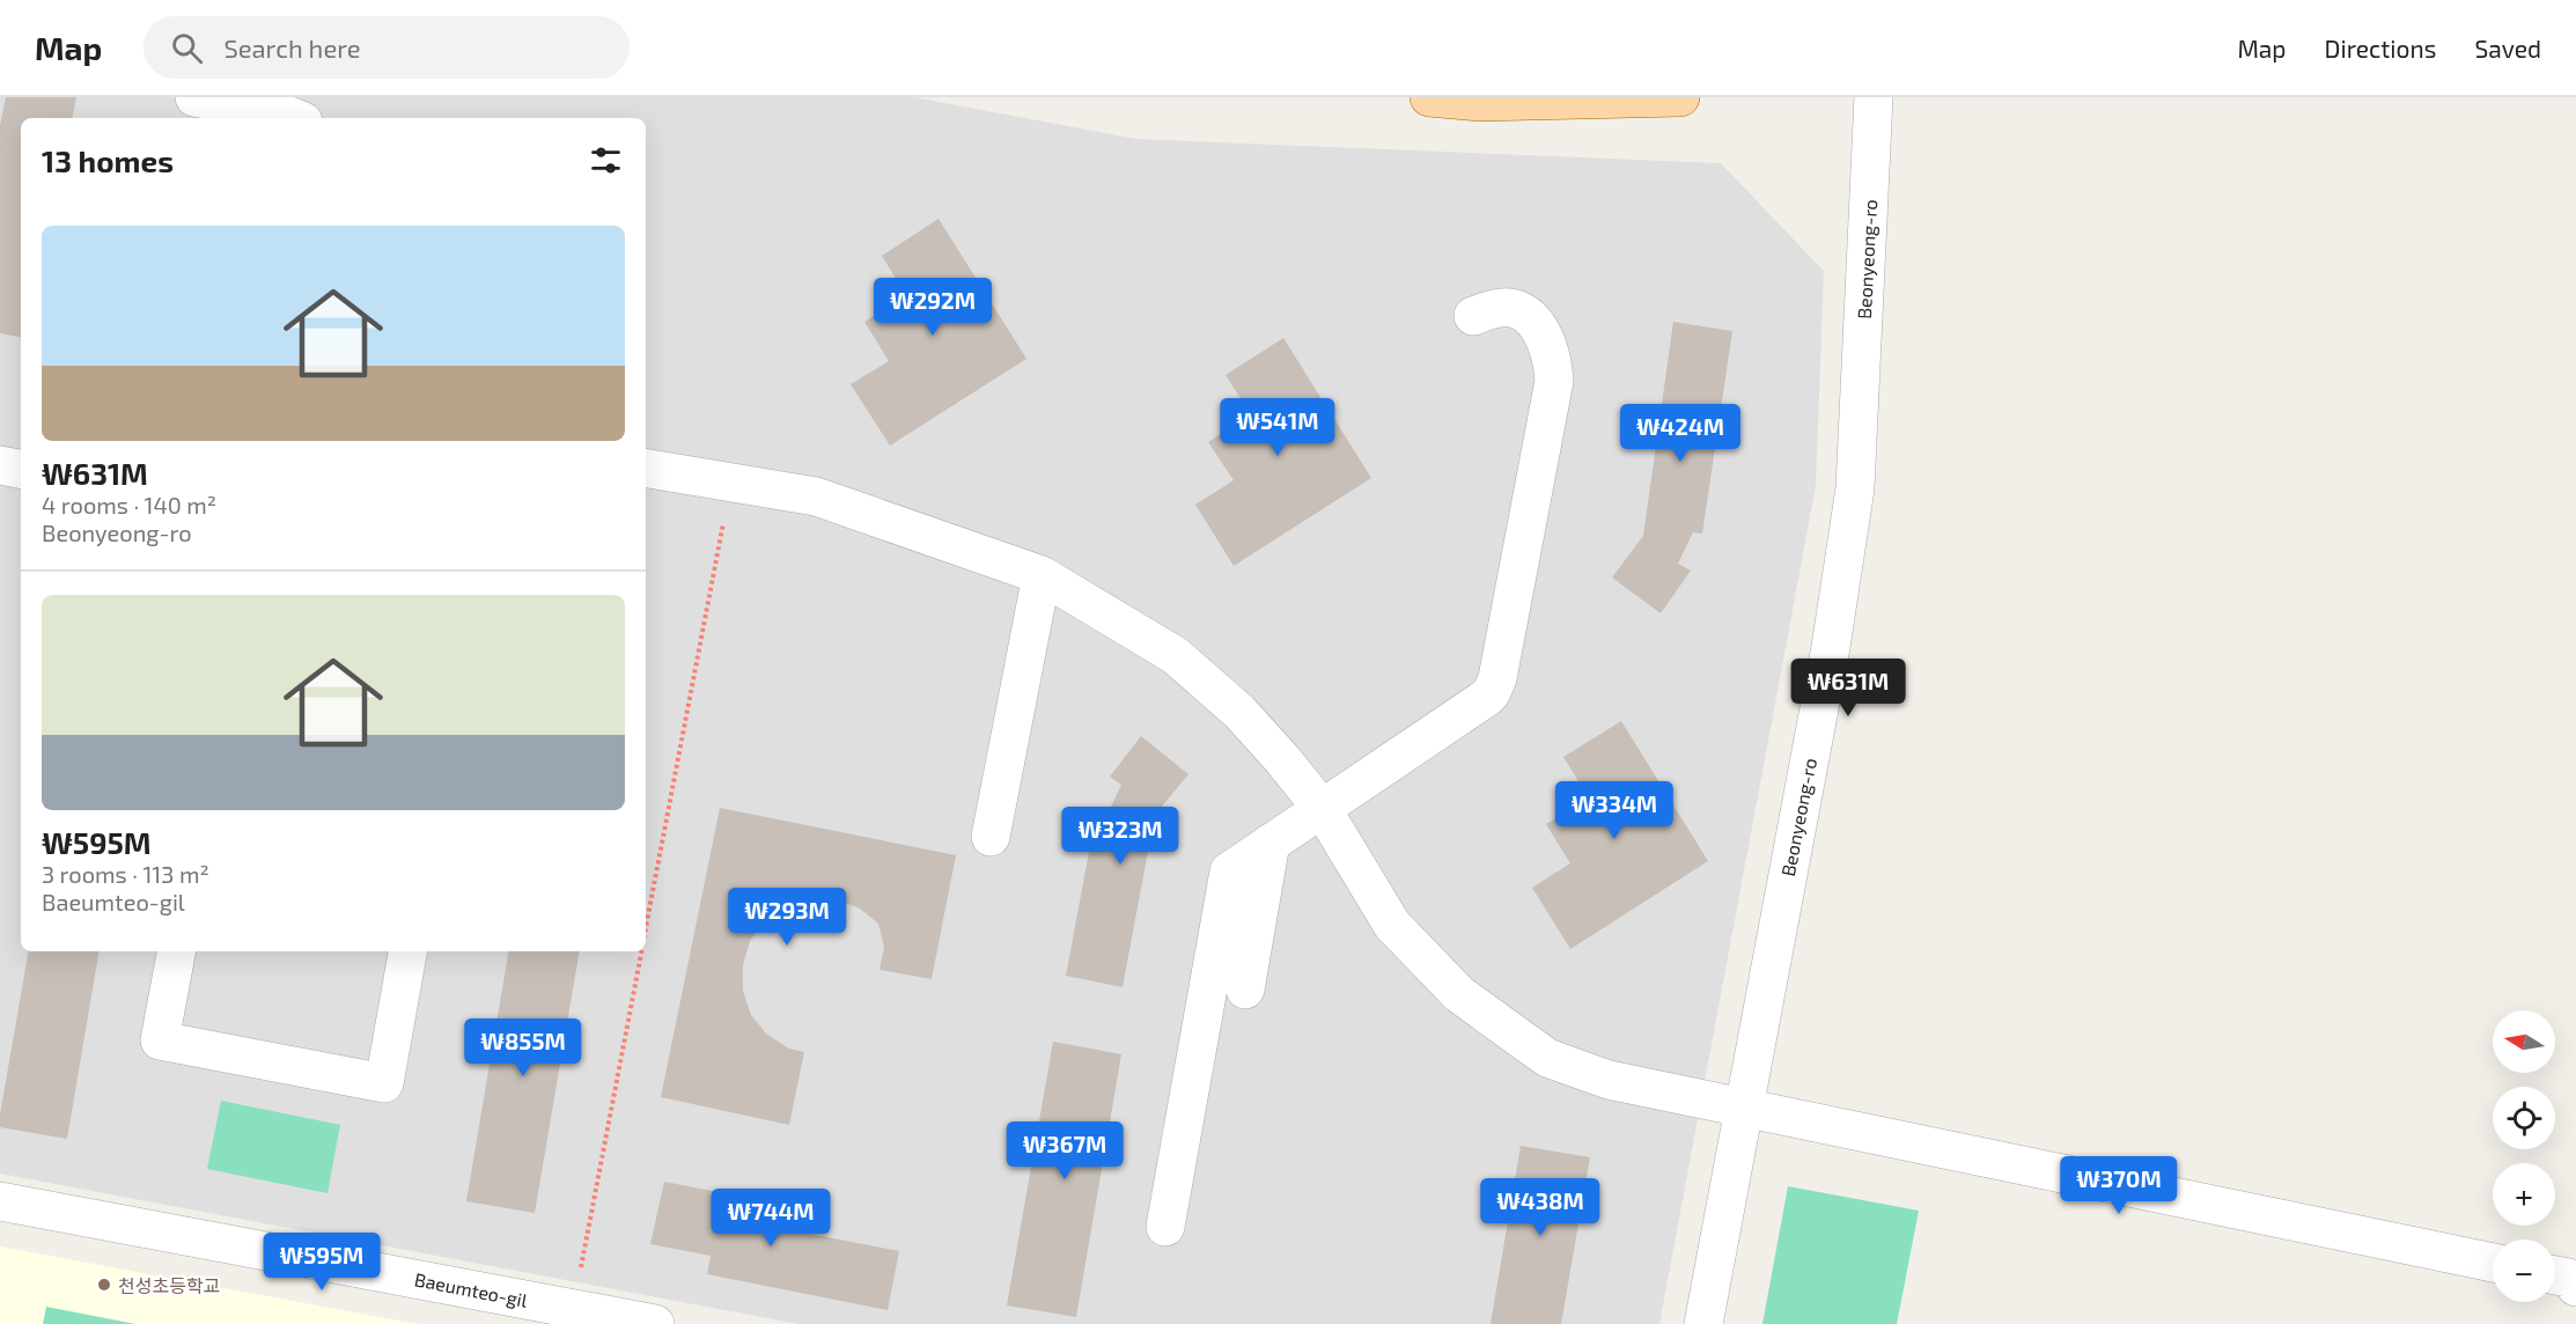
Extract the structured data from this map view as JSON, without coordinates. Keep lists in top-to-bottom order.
{
  "streets": {
    "street": ["Beonyeong-ro", "Baeumteo-gil"]
  },
  "places": ["천성초등학교"],
  "north": "left",
  "page": {
    "header": "Map",
    "search": "Search here",
    "nav": ["Map", "Directions", "Saved"],
    "heading": "13 homes",
    "list": [
      {
        "name": "₩631M",
        "note": "4 rooms · 140 m² · Beonyeong-ro"
      },
      {
        "name": "₩595M",
        "note": "3 rooms · 113 m² · Baeumteo-gil"
      }
    ],
    "price": [
      "₩292M",
      "₩541M",
      "₩424M",
      "₩631M",
      "₩334M",
      "₩323M",
      "₩293M",
      "₩855M",
      "₩367M",
      "₩370M",
      "₩438M",
      "₩744M",
      "₩595M"
    ],
    "map_buttons": ["+", "−"]
  }
}
